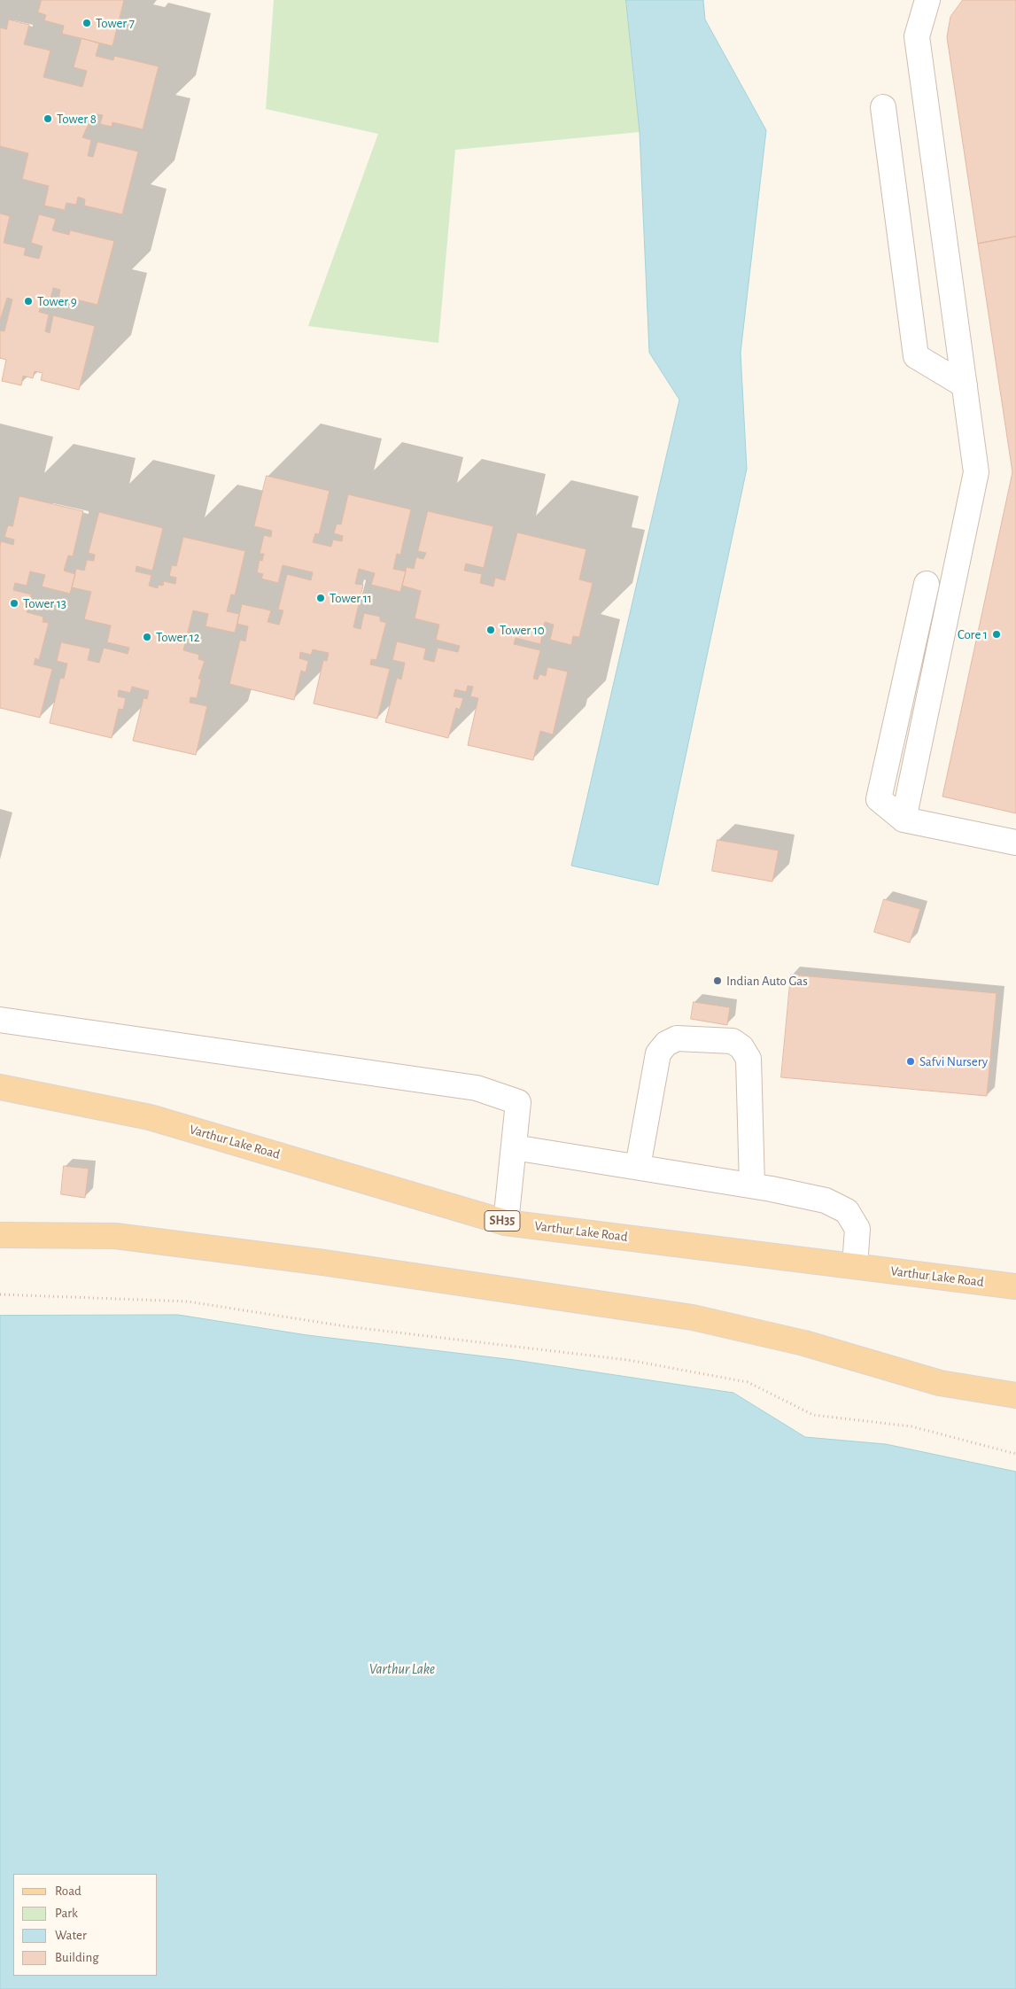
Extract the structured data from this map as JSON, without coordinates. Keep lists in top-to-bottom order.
{
  "streets": {
    "main road": ["Varthur Lake Road", "SH35"]
  },
  "water": ["Varthur Lake"],
  "places": [
    "Tower 7",
    "Tower 8",
    "Tower 9",
    "Tower 11",
    "Tower 13",
    "Tower 10",
    "Core 1",
    "Tower 12",
    "Indian Auto Gas",
    "Safvi Nursery"
  ],
  "legend": [
    "Road",
    "Park",
    "Water",
    "Building"
  ]
}
